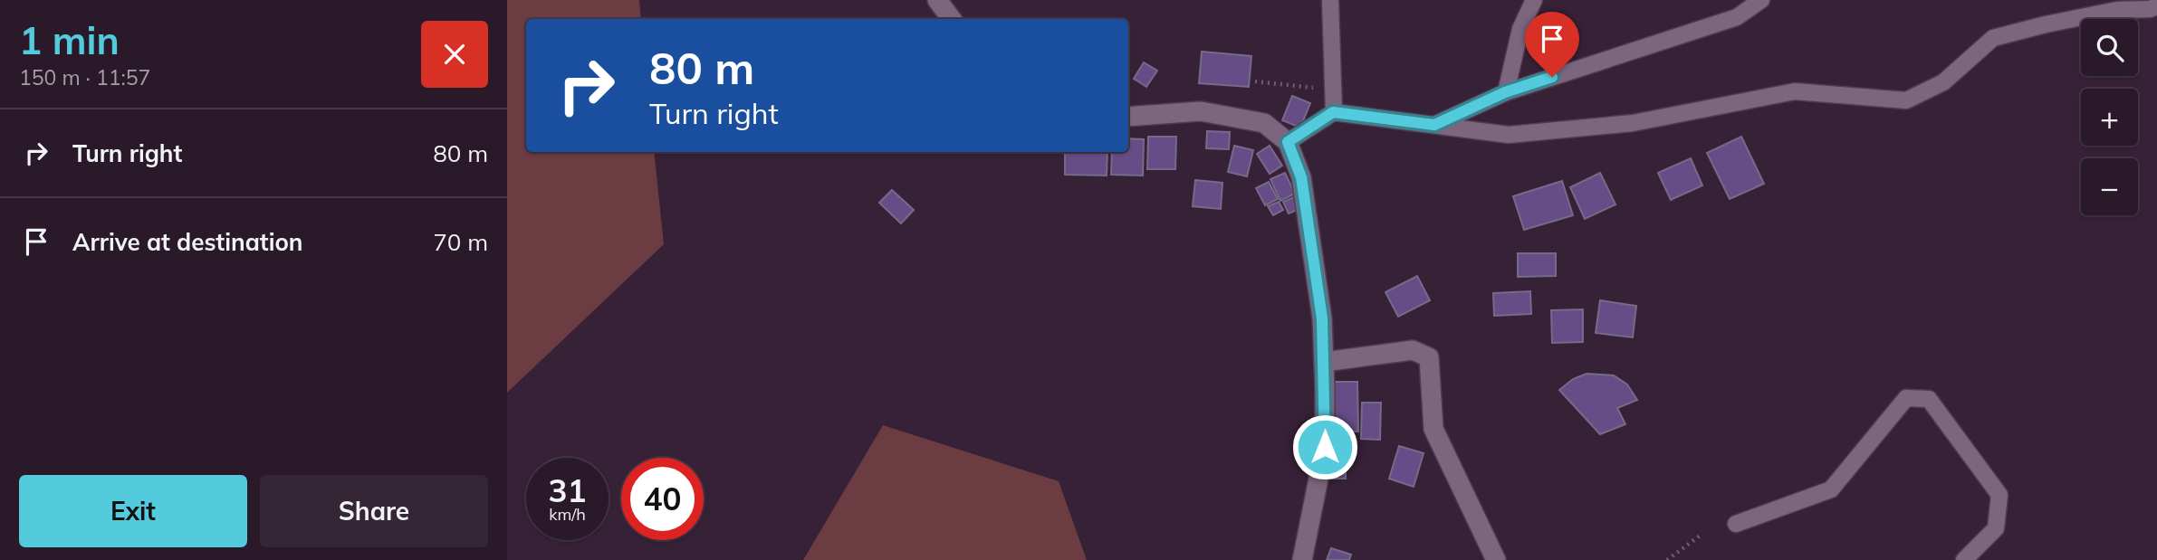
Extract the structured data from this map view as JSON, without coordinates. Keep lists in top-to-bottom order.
{
  "page": {
    "heading": ["1 min", "150 m · 11:57"],
    "map_buttons": ["+", "−"],
    "turn": ["80 m", "Turn right"],
    "list": [
      {
        "name": "Turn right",
        "value": "80 m"
      },
      {
        "name": "Arrive at destination",
        "value": "70 m"
      }
    ],
    "speed": "31 km/h",
    "limit": "40",
    "buttons": ["Exit", "Share"]
  }
}
